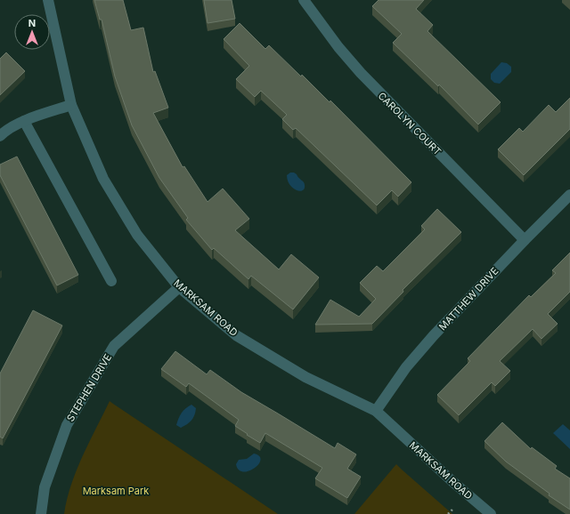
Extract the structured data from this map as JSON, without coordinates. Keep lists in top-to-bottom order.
{
  "streets": {
    "street": [
      "CAROLYN COURT",
      "MATTHEW DRIVE",
      "MARKSAM ROAD",
      "STEPHEN DRIVE"
    ]
  },
  "crossings": [
    ["CAROLYN COURT", "MATTHEW DRIVE"],
    ["MATTHEW DRIVE", "MARKSAM ROAD"],
    ["MARKSAM ROAD", "STEPHEN DRIVE"]
  ],
  "parks": ["Marksam Park"],
  "north": "top"
}
